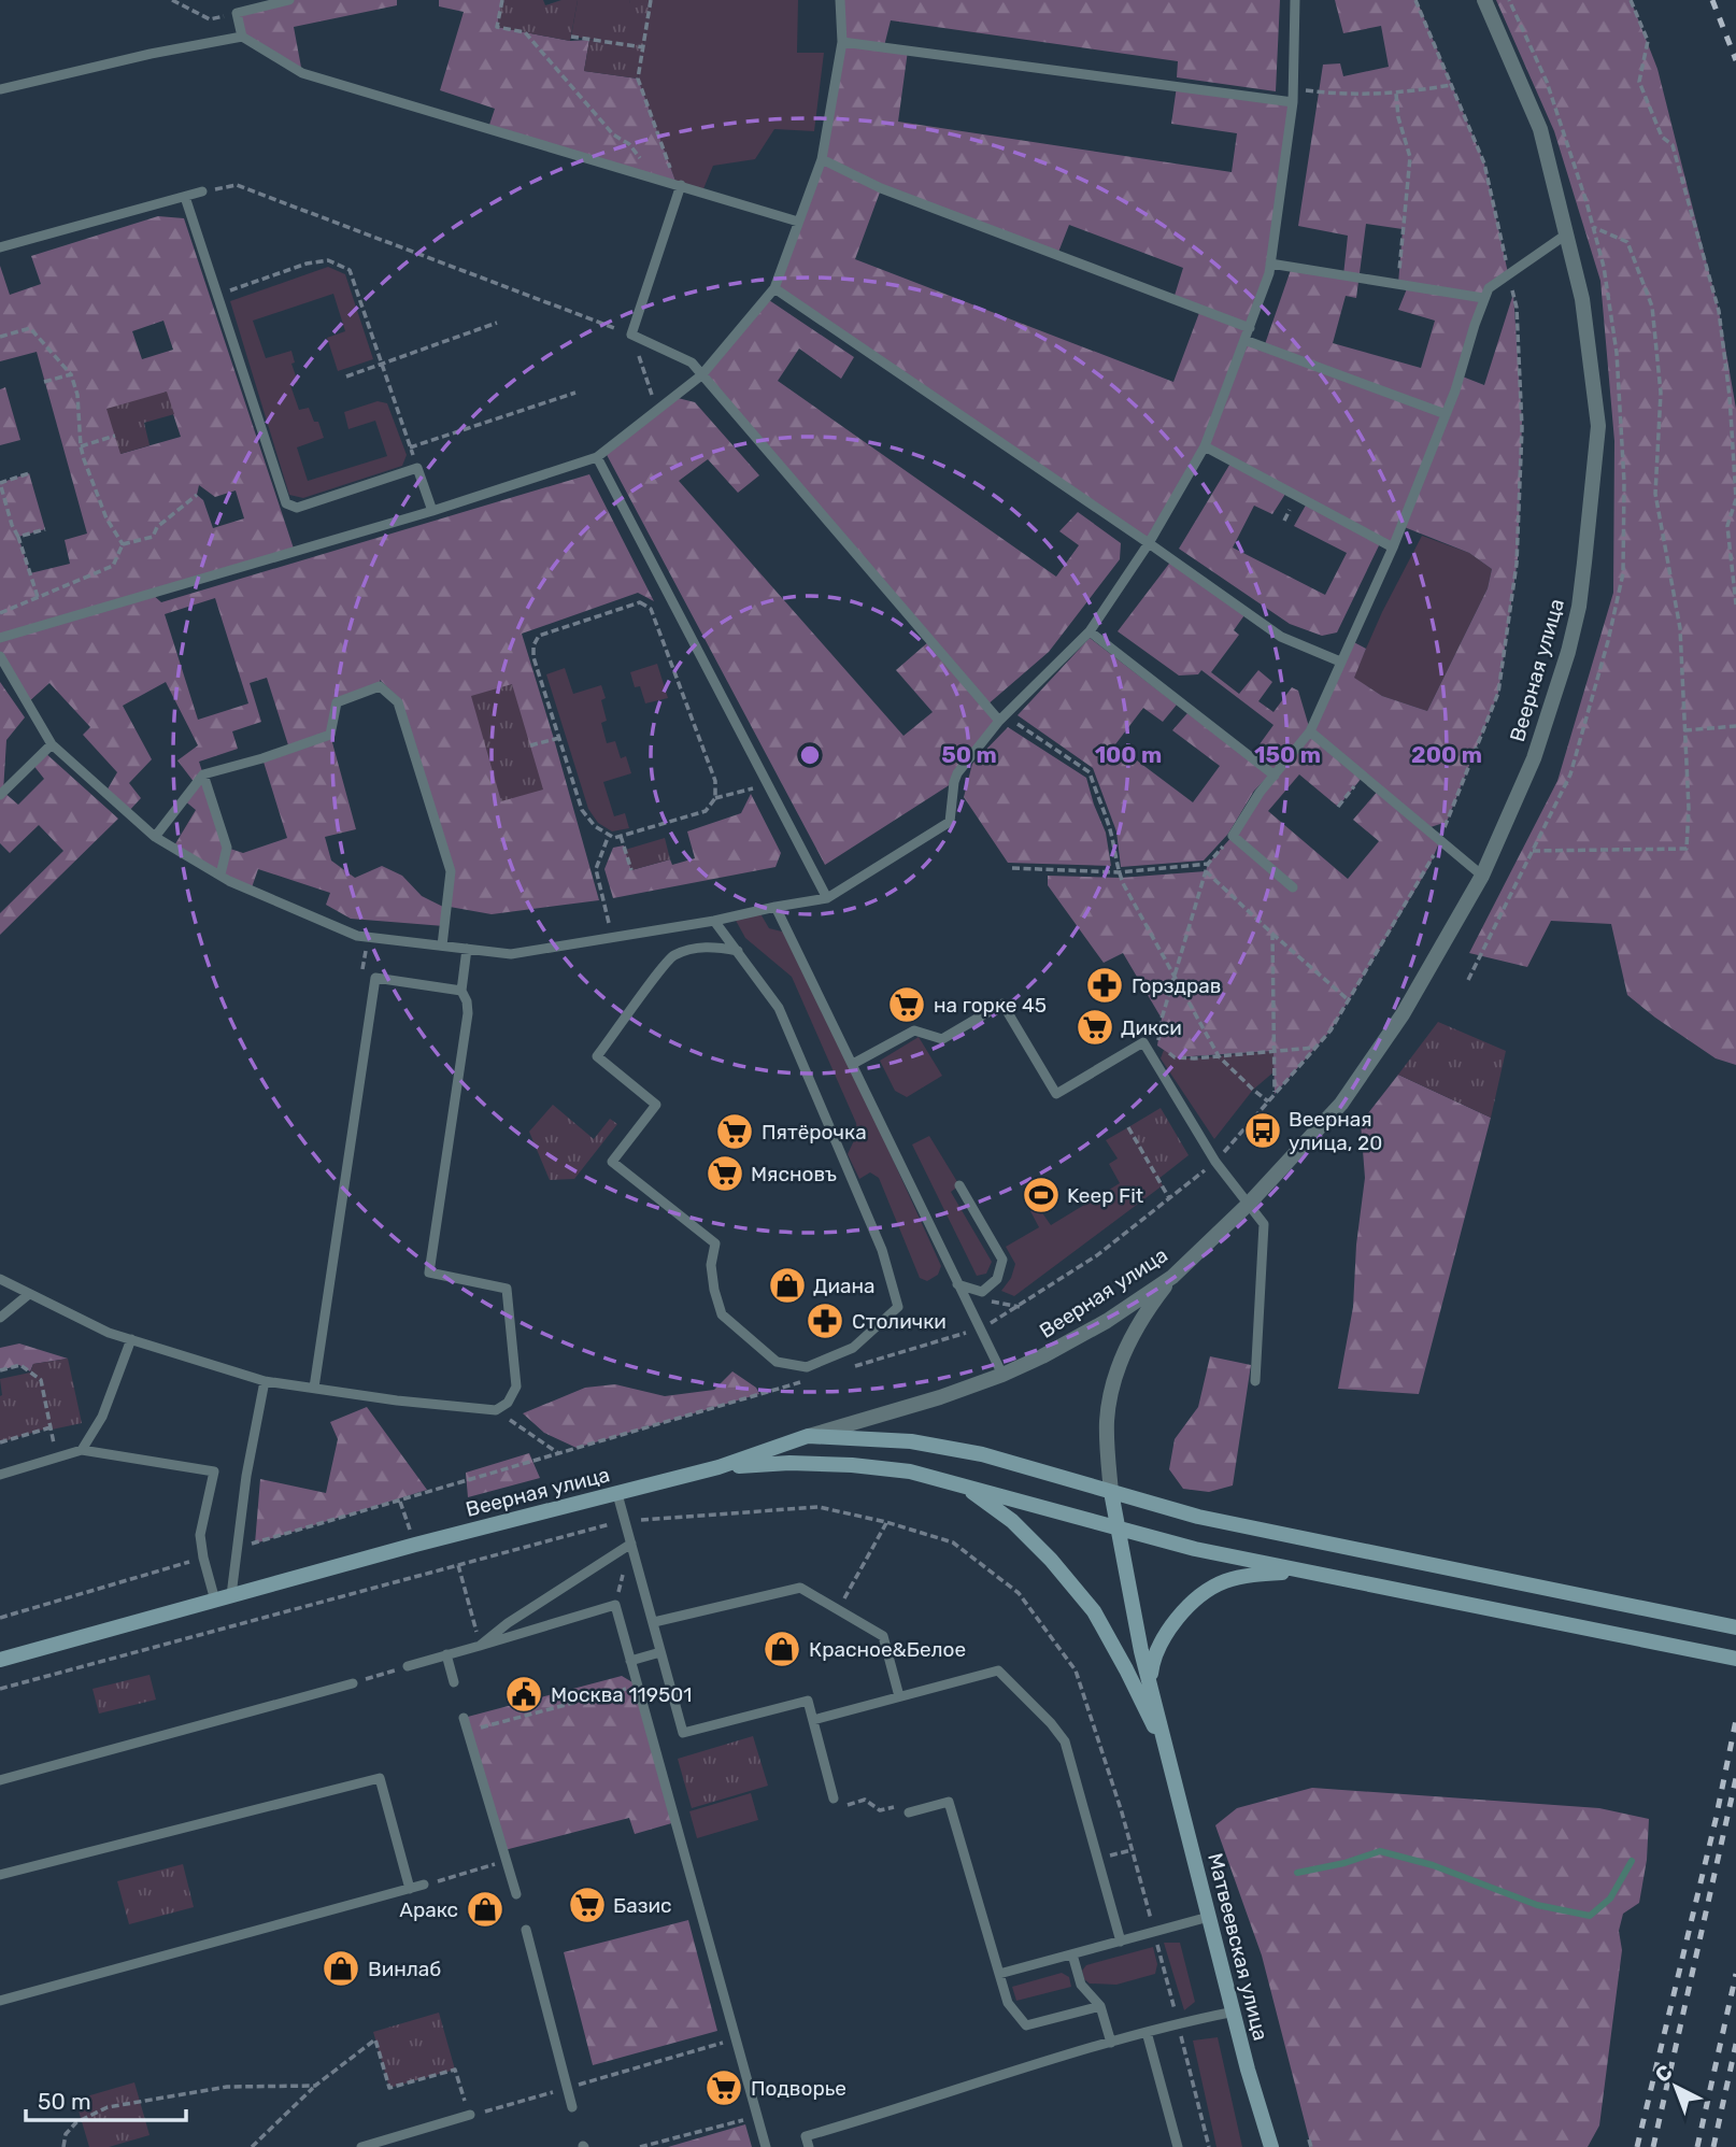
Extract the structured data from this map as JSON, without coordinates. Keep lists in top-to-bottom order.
{
  "streets": {
    "street": ["Веерная улица", "Матвеевская улица"]
  },
  "places": {
    "pharmacy": ["Горздрав", "Столички"],
    "supermarket": [
      "на горке 45",
      "Дикси",
      "Пятёрочка",
      "Мясновъ",
      "Базис",
      "Подворье"
    ],
    "bus stop": ["Веерная улица, 20"],
    "sports": ["Keep Fit"],
    "shop": [
      "Диана",
      "Красное&Белое",
      "Аракс",
      "Винлаб"
    ],
    "public building": ["Москва 119501"]
  },
  "scale_bar": "50 m",
  "north": "top left",
  "rings": [
    "50 m",
    "100 m",
    "150 m",
    "200 m"
  ]
}
